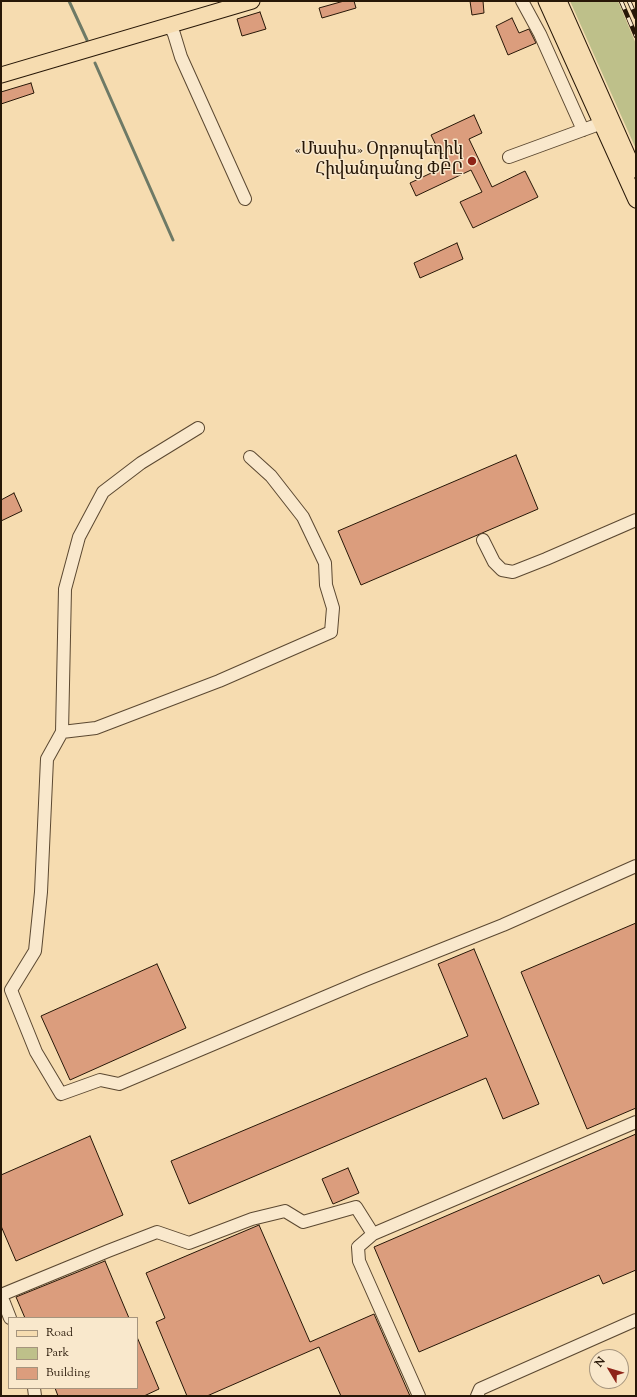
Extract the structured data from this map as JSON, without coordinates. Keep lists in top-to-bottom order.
{
  "places": ["«Մասիս» Օրթոպեդիկ Հիվանդանոց ՓԲԸ"],
  "legend": ["Road", "Park", "Building"],
  "north": "top left"
}
